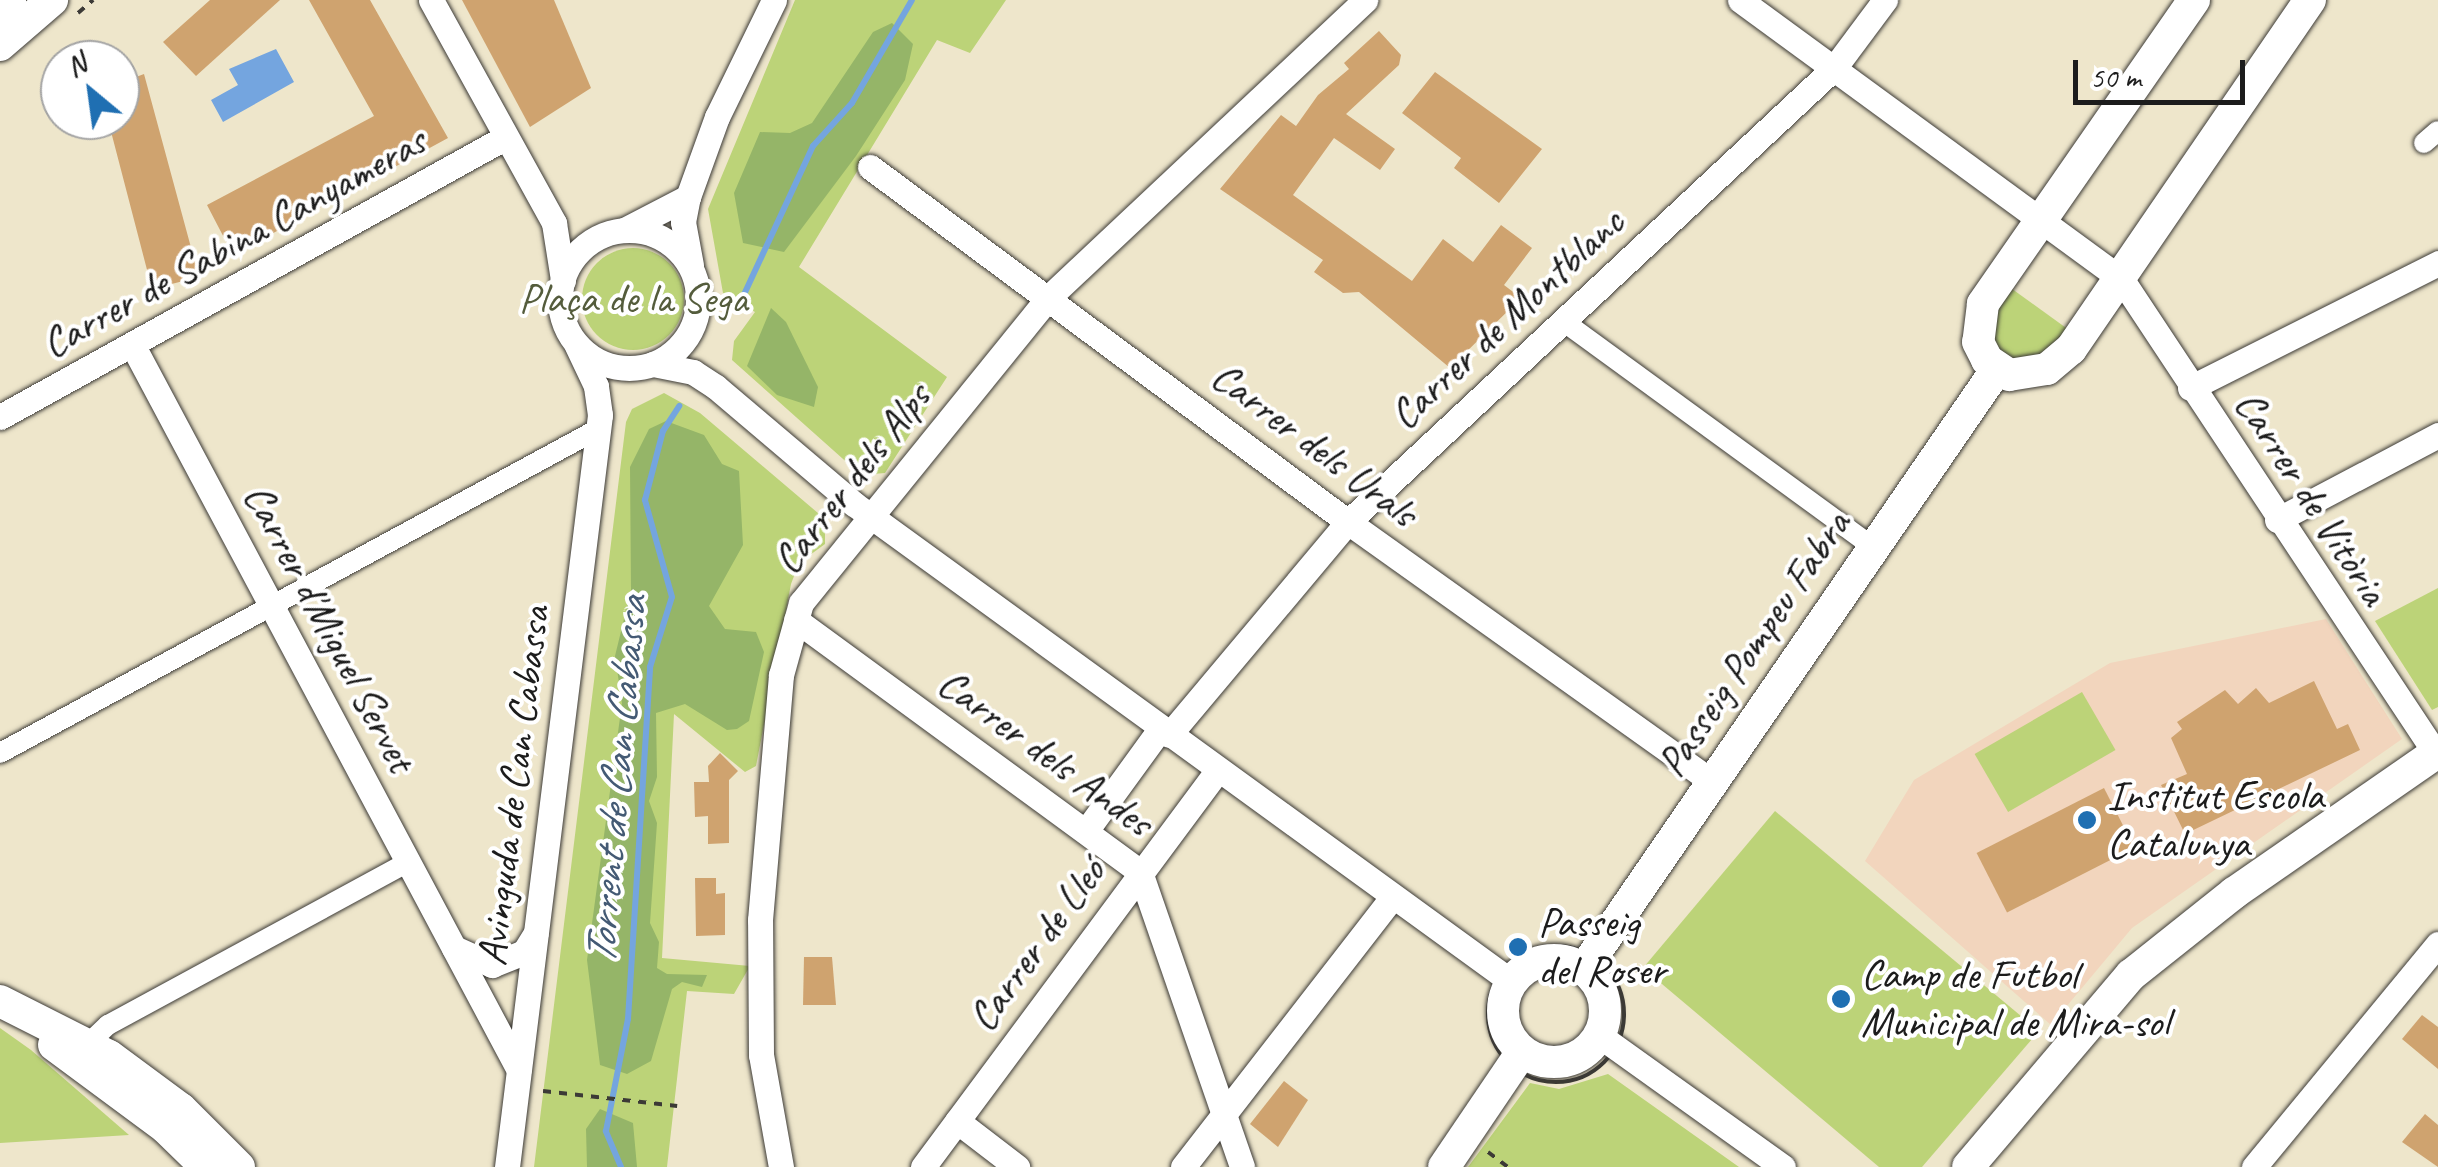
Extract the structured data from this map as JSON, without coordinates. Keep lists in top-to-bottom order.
{
  "streets": {
    "street": [
      "Carrer de Sabina Canyameras",
      "Carrer de Montblanc",
      "Carrer dels Urals",
      "Carrer dels Alps",
      "Carrer de Vitòria",
      "Carrer d'Miguel Servet",
      "Passeig Pompeu Fabra",
      "Carrer dels Andes",
      "Avinguda de Can Cabassa",
      "Carrer de Lleó"
    ]
  },
  "crossings": [
    ["Carrer de Sabina Canyameras", "Carrer d'Miguel Servet"],
    ["Carrer de Montblanc", "Carrer dels Urals"],
    ["Carrer de Montblanc", "Carrer dels Andes"],
    ["Carrer dels Urals", "Carrer dels Alps"],
    ["Carrer dels Urals", "Passeig Pompeu Fabra"],
    ["Carrer dels Alps", "Carrer dels Andes"],
    ["Carrer d'Miguel Servet", "Avinguda de Can Cabassa"],
    ["Carrer dels Andes", "Carrer de Lleó"]
  ],
  "water": ["Torrent de Can Cabassa"],
  "parks": ["Plaça de la Sega"],
  "places": ["Institut Escola Catalunya", "Passeig del Roser", "Camp de Futbol Municipal de Mira-sol"],
  "scale_bar": "50 m",
  "north": "top left"
}
